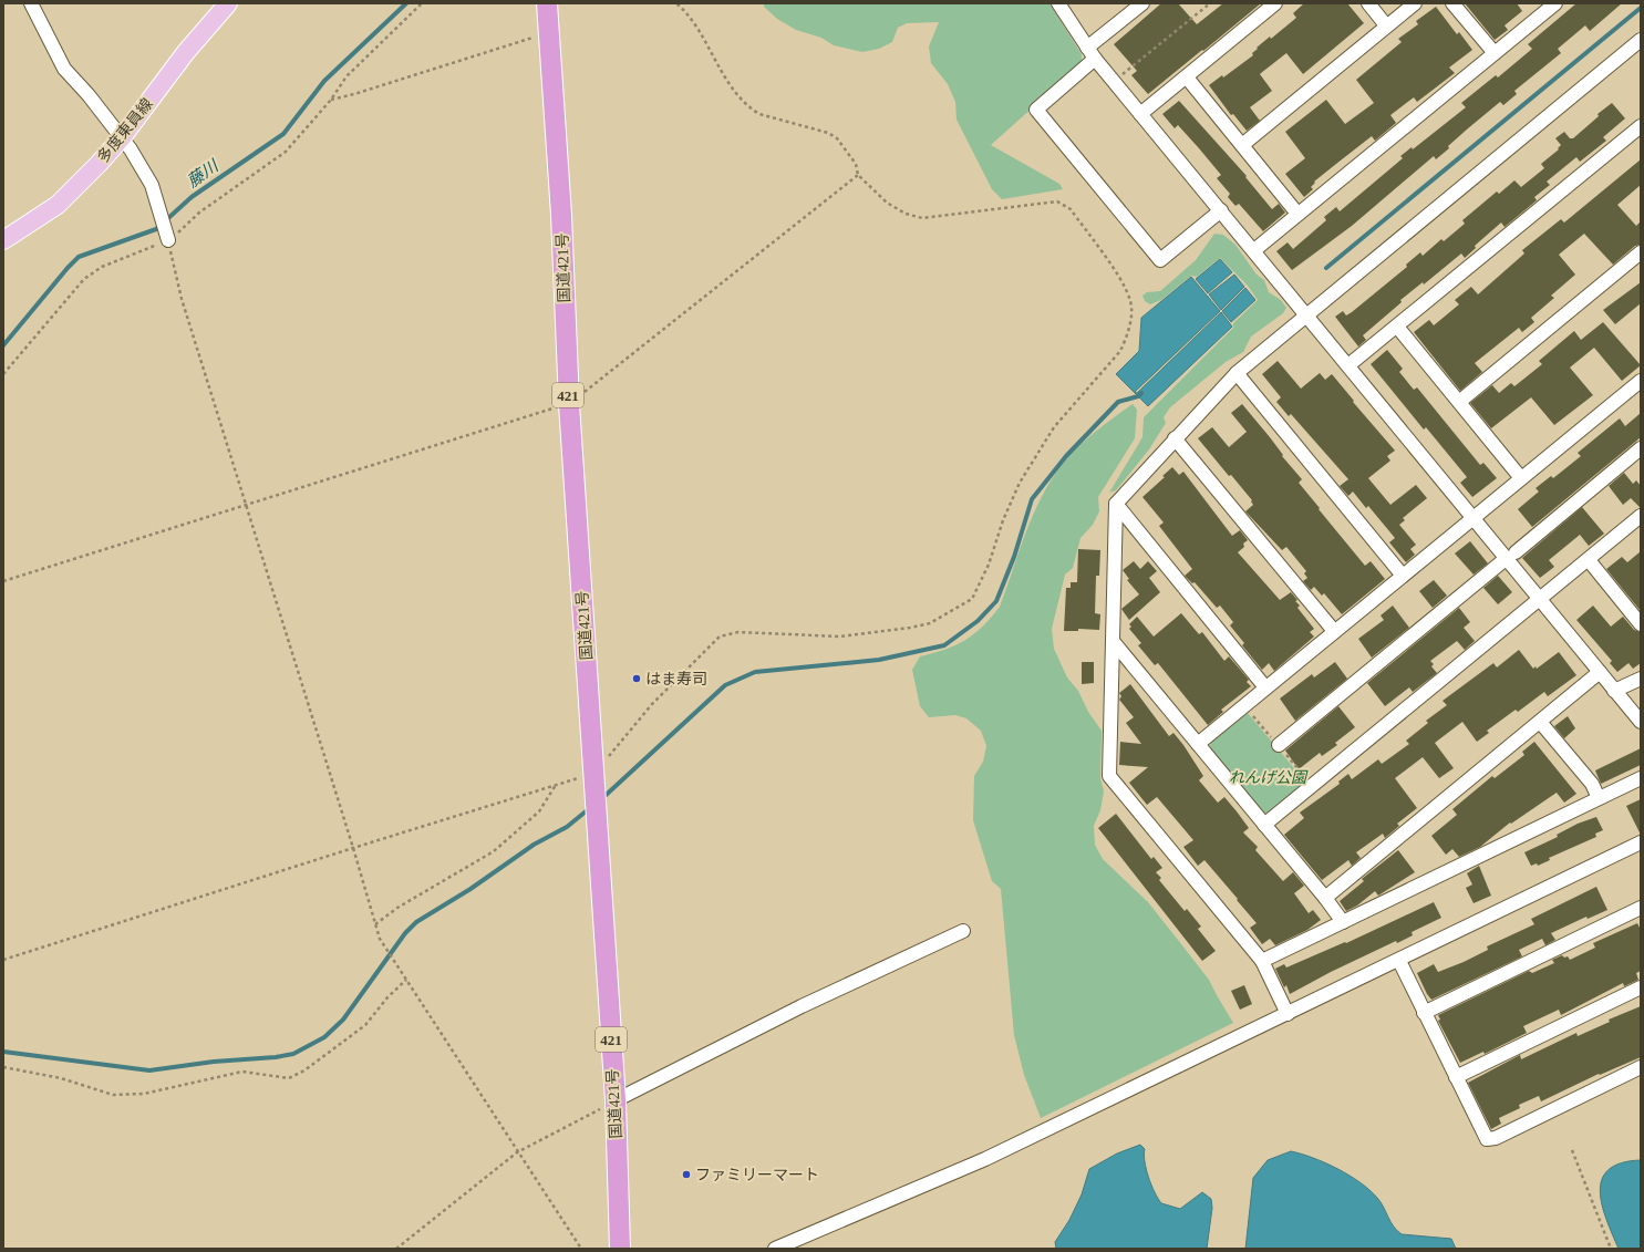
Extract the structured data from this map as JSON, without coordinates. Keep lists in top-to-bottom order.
{
  "streets": {
    "highway": ["国道421号", "421"],
    "main road": ["多度東員線"]
  },
  "water": ["藤川"],
  "parks": ["れんげ公園"],
  "places": ["はま寿司", "ファミリーマート"]
}
